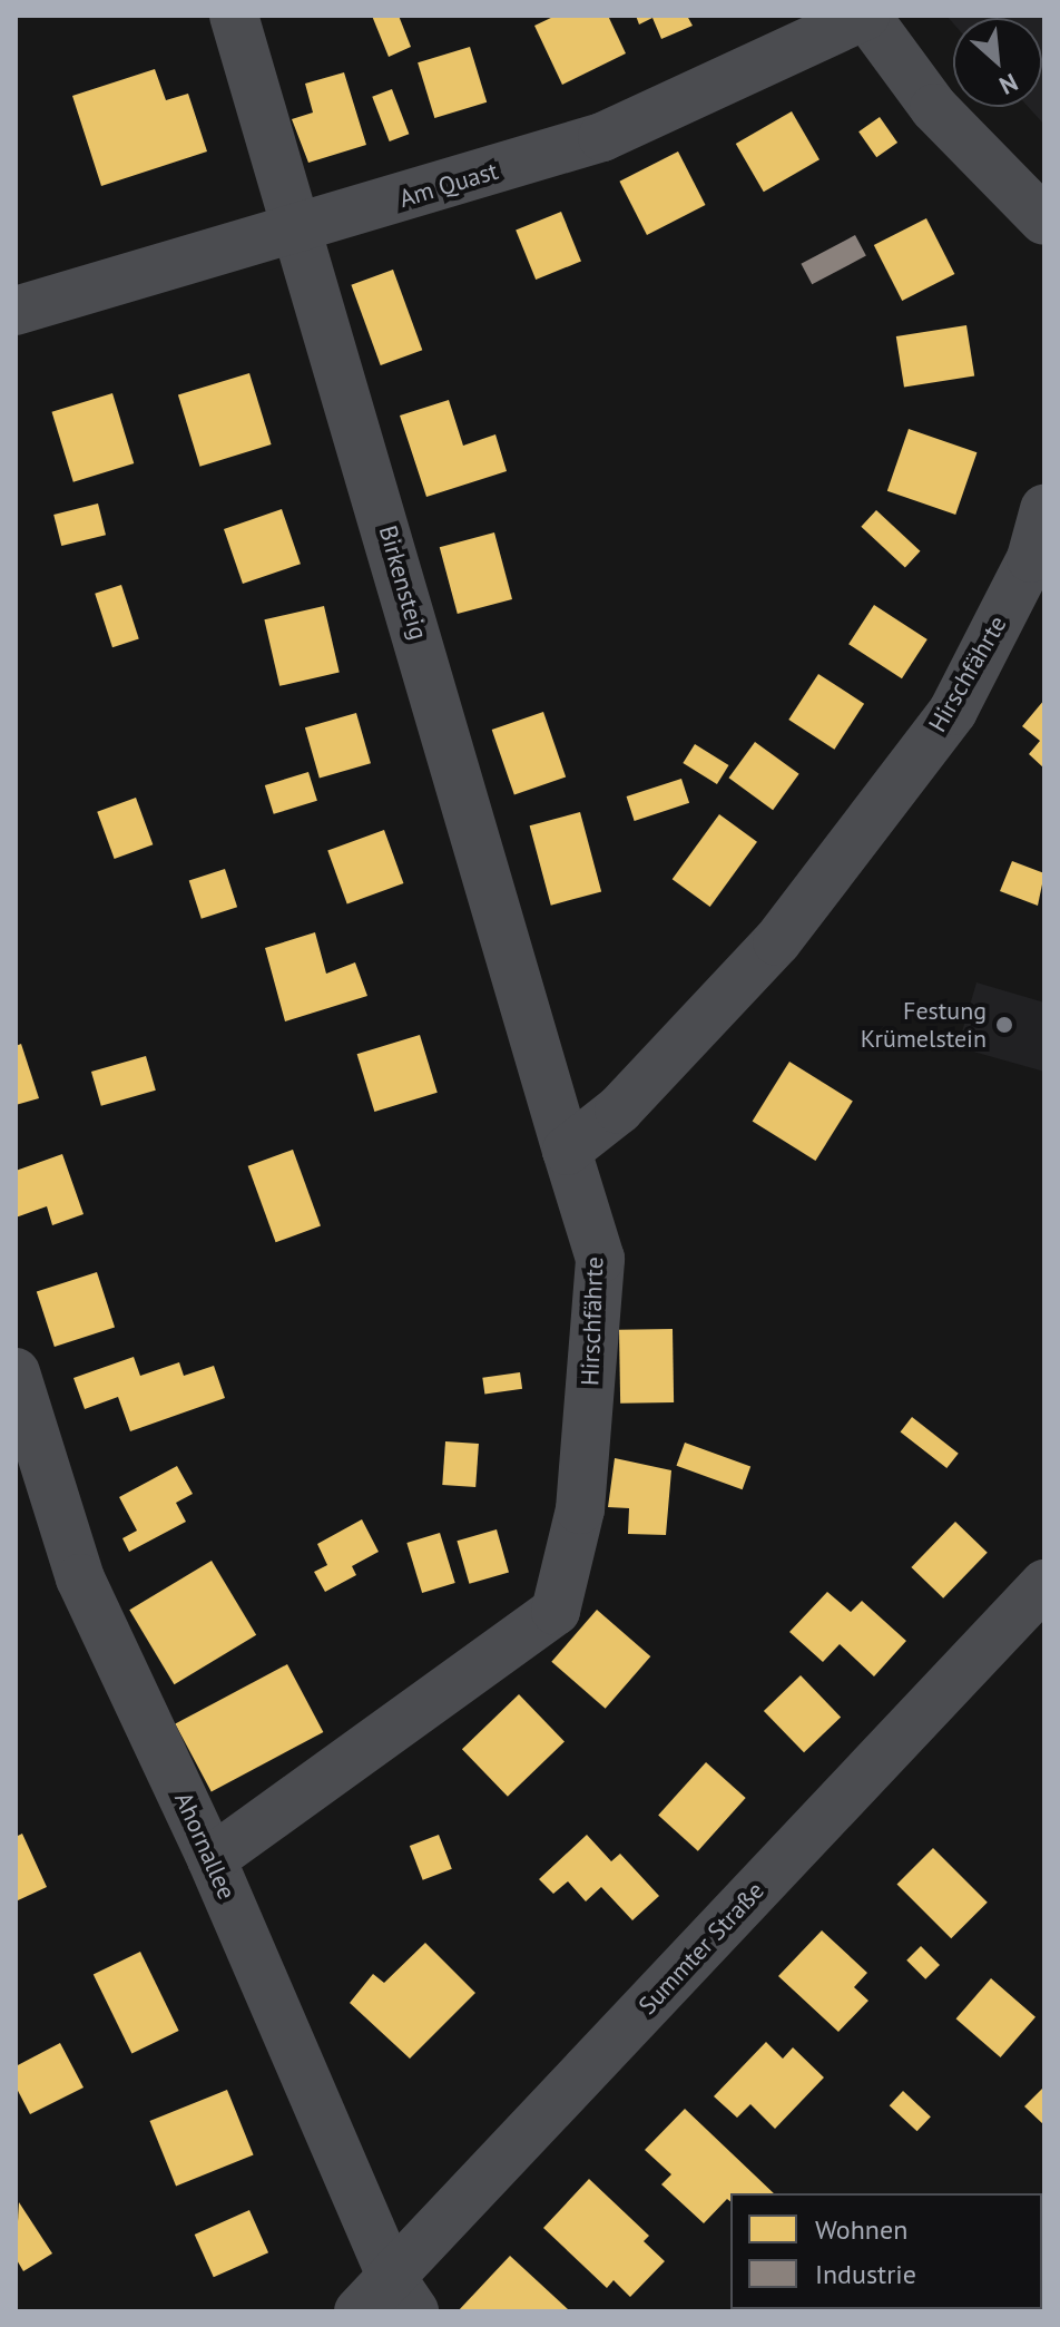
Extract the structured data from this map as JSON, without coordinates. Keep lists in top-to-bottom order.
{
  "streets": {
    "street": [
      "Am Quast",
      "Birkensteig",
      "Hirschfährte",
      "Ahornallee",
      "Summter Straße"
    ]
  },
  "crossings": [
    ["Am Quast", "Birkensteig"],
    ["Birkensteig", "Hirschfährte"],
    ["Hirschfährte", "Ahornallee"],
    ["Ahornallee", "Summter Straße"]
  ],
  "places": ["Festung Krümelstein"],
  "legend": ["Wohnen", "Industrie"],
  "north": "bottom right"
}
